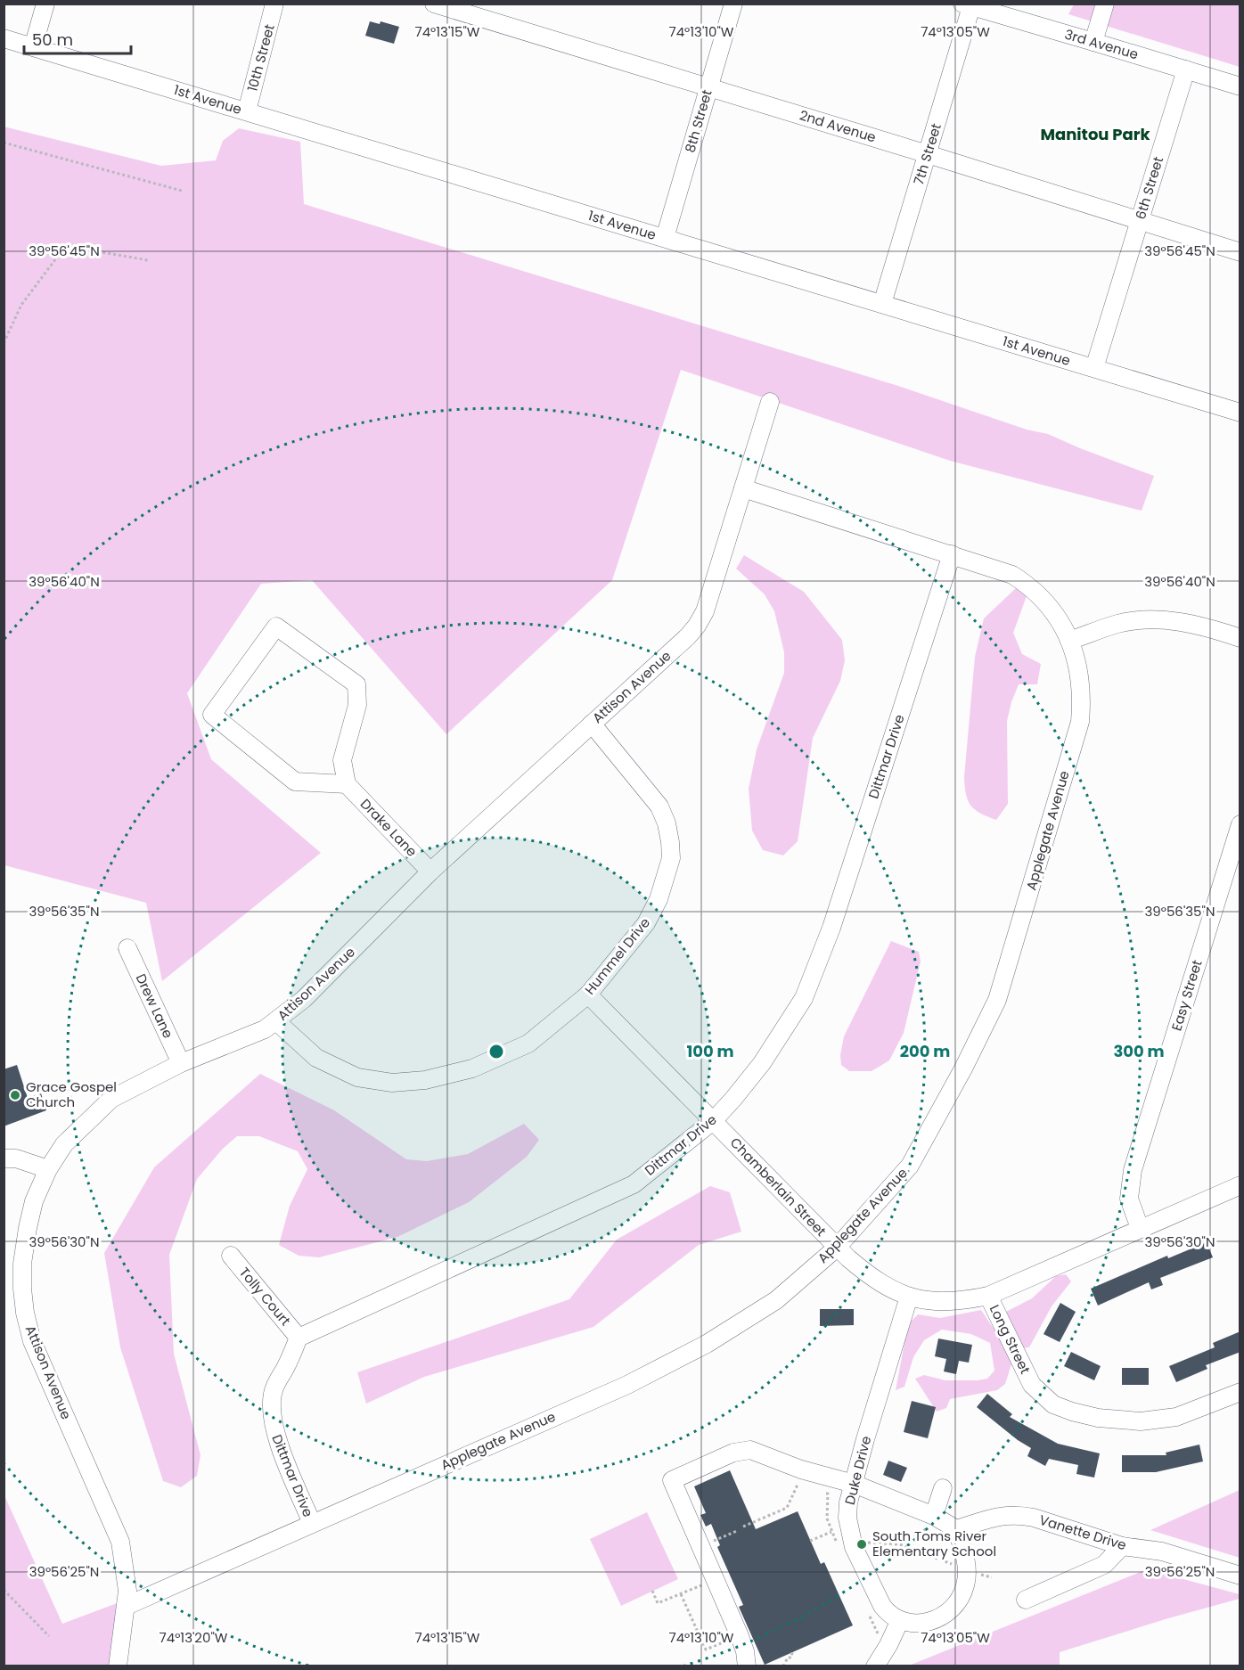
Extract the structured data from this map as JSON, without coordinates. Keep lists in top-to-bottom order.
{
  "streets": {
    "street": [
      "3rd Avenue",
      "10th Street",
      "1st Avenue",
      "8th Street",
      "2nd Avenue",
      "7th Street",
      "6th Street",
      "Attison Avenue",
      "Dittmar Drive",
      "Drake Lane",
      "Applegate Avenue",
      "Hummel Drive",
      "Easy Street",
      "Drew Lane",
      "Chamberlain Street",
      "Tolly Court",
      "Long Street",
      "Duke Drive",
      "Vanette Drive"
    ]
  },
  "crossings": [
    ["3rd Avenue", "7th Street"],
    ["3rd Avenue", "6th Street"],
    ["10th Street", "1st Avenue"],
    ["1st Avenue", "8th Street"],
    ["1st Avenue", "7th Street"],
    ["1st Avenue", "6th Street"],
    ["8th Street", "2nd Avenue"],
    ["2nd Avenue", "7th Street"],
    ["2nd Avenue", "6th Street"],
    ["Attison Avenue", "Drake Lane"],
    ["Attison Avenue", "Applegate Avenue"],
    ["Attison Avenue", "Hummel Drive"],
    ["Attison Avenue", "Drew Lane"],
    ["Dittmar Drive", "Applegate Avenue"],
    ["Dittmar Drive", "Chamberlain Street"],
    ["Dittmar Drive", "Tolly Court"],
    ["Applegate Avenue", "Chamberlain Street"],
    ["Hummel Drive", "Chamberlain Street"],
    ["Easy Street", "Chamberlain Street"],
    ["Chamberlain Street", "Long Street"],
    ["Chamberlain Street", "Duke Drive"]
  ],
  "districts": ["Manitou Park"],
  "places": ["Grace Gospel Church", "South Toms River Elementary School"],
  "scale_bar": "50 m",
  "coordinates": [
    "74°13'15\"W",
    "74°13'10\"W",
    "74°13'05\"W",
    "39°56'45\"N",
    "39°56'40\"N",
    "39°56'35\"N",
    "39°56'30\"N",
    "39°56'25\"N",
    "74°13'20\"W"
  ],
  "rings": ["100 m", "200 m", "300 m"]
}
